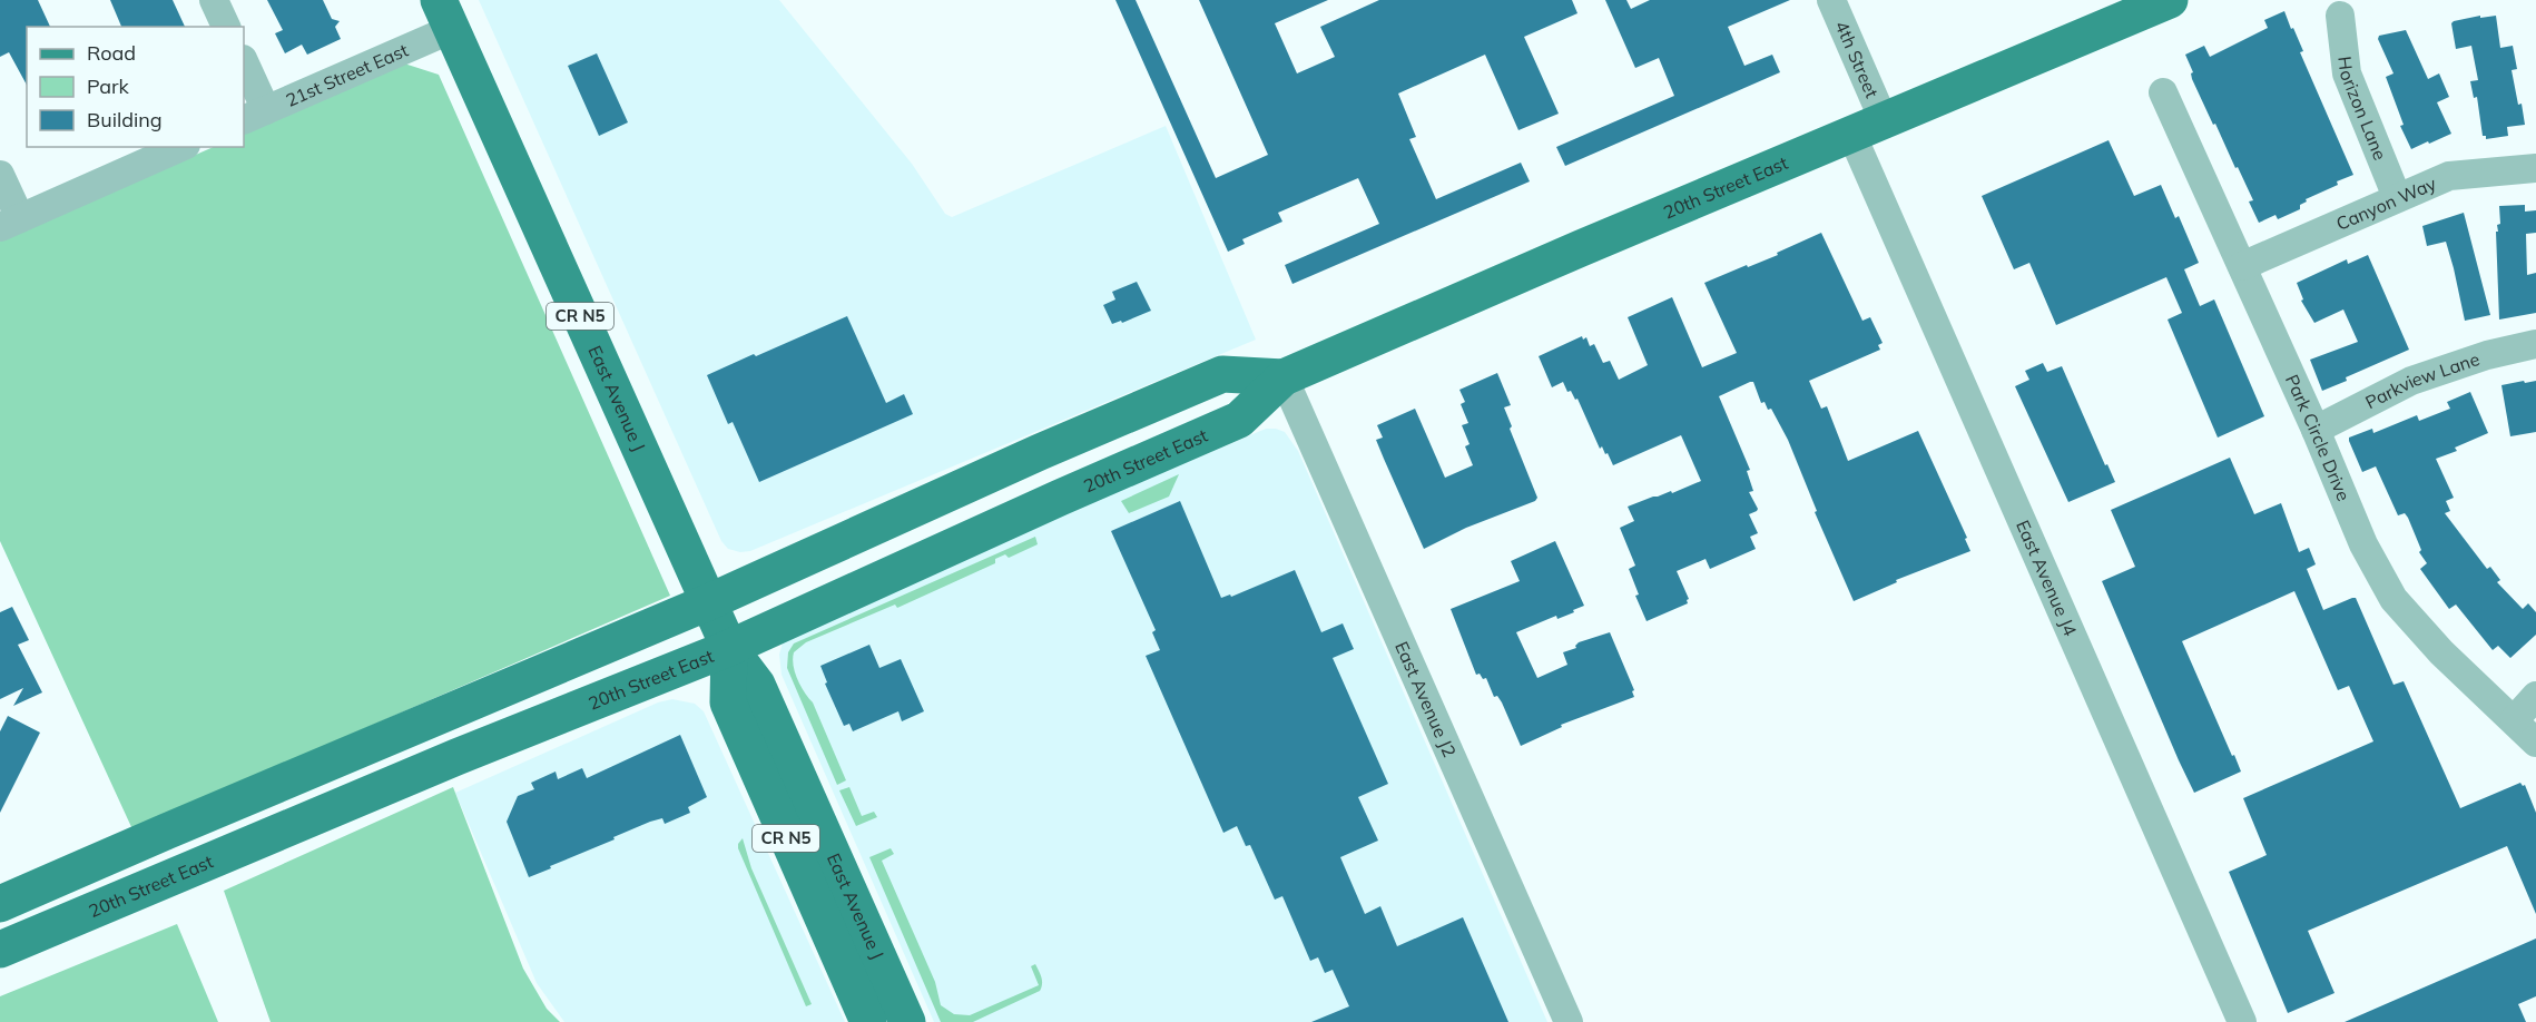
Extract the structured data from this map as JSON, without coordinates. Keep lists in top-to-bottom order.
{
  "streets": {
    "main road": ["20th Street East", "CR N5", "East Avenue J"],
    "street": [
      "4th Street",
      "21st Street East",
      "Horizon Lane",
      "Canyon Way",
      "Parkview Lane",
      "Park Circle Drive",
      "East Avenue J4",
      "East Avenue J2"
    ]
  },
  "crossings": [
    ["4th Street", "20th Street East"],
    ["4th Street", "East Avenue J4"],
    ["21st Street East", "East Avenue J"],
    ["Horizon Lane", "Canyon Way"],
    ["20th Street East", "East Avenue J"],
    ["20th Street East", "East Avenue J4"],
    ["20th Street East", "East Avenue J2"],
    ["Canyon Way", "Park Circle Drive"],
    ["Parkview Lane", "Park Circle Drive"]
  ],
  "legend": ["Road", "Park", "Building"]
}
